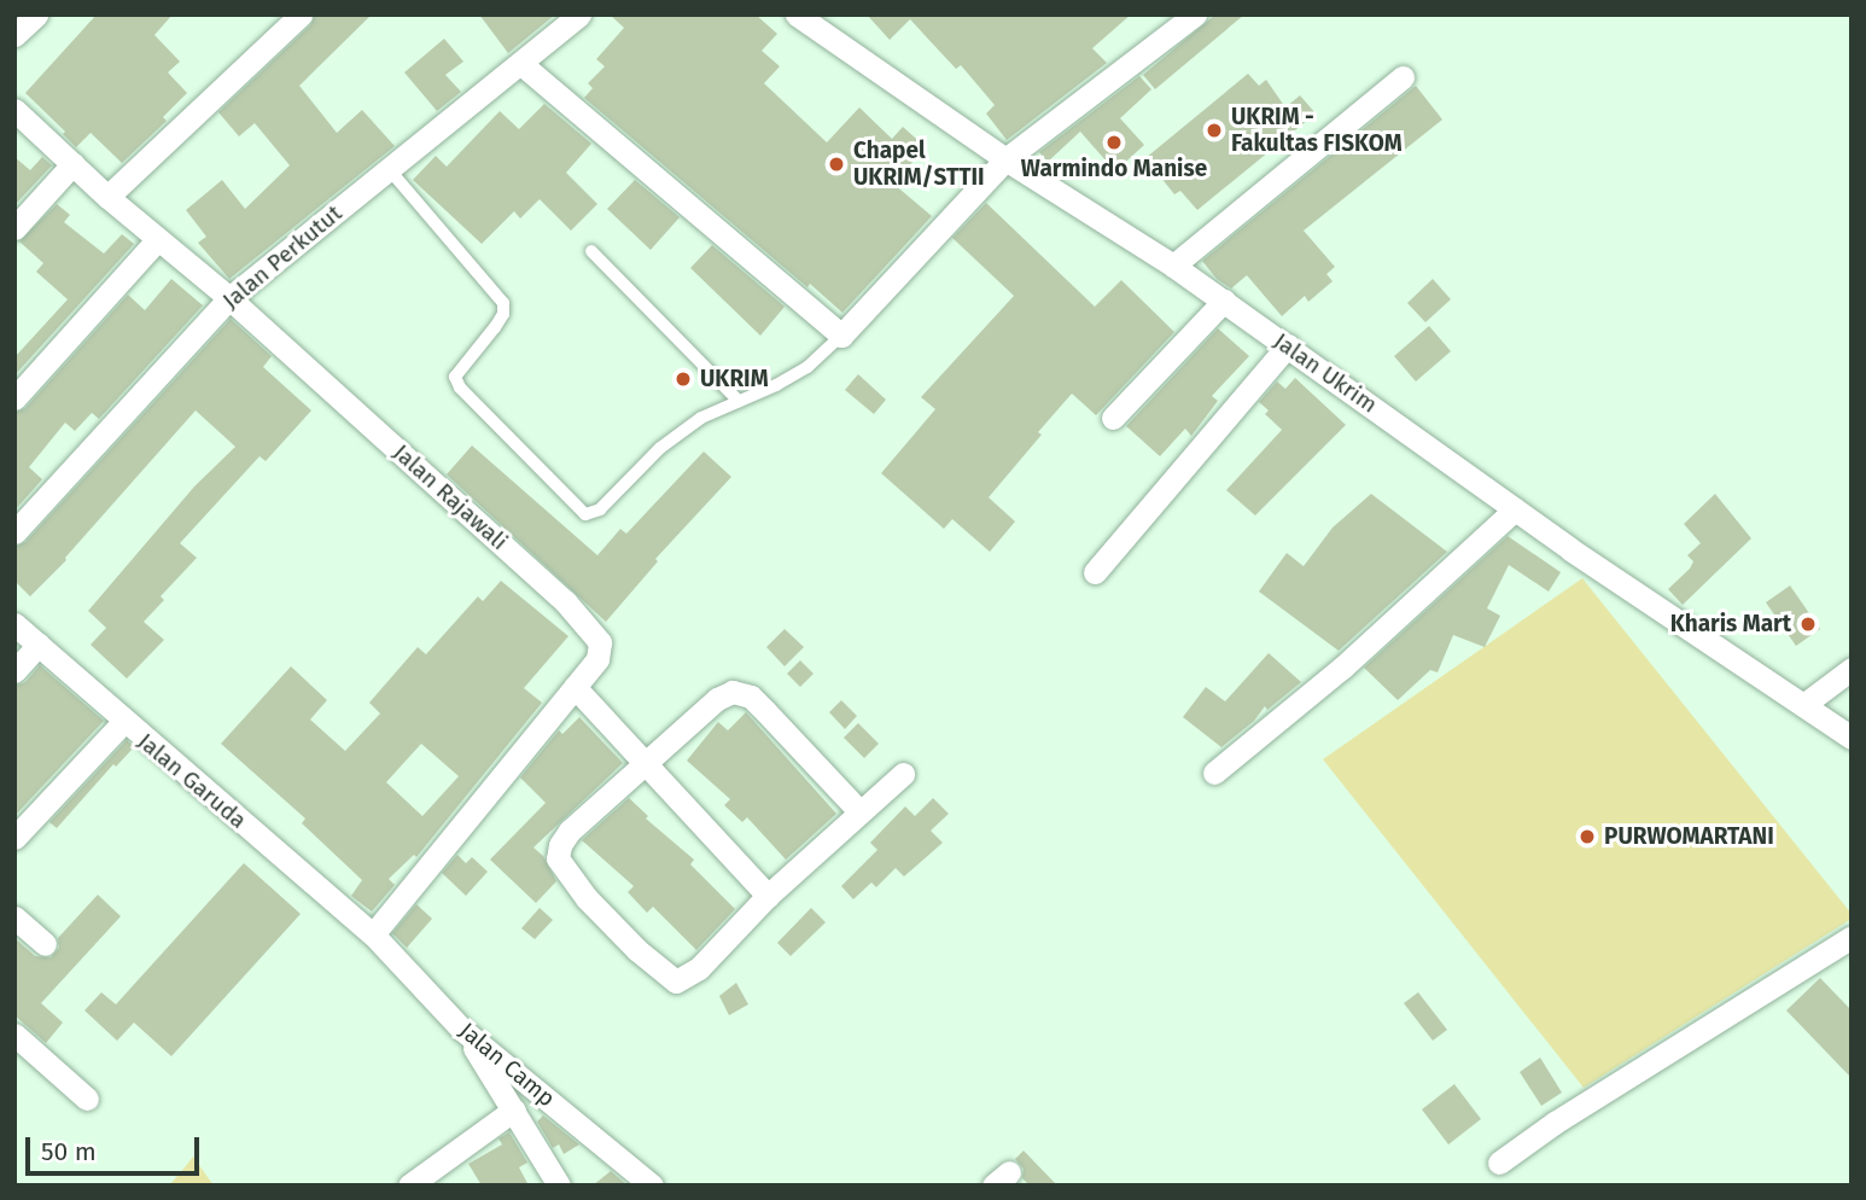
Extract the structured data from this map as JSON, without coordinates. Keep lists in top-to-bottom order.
{
  "streets": {
    "street": [
      "Jalan Perkutut",
      "Jalan Ukrim",
      "Jalan Rajawali",
      "Jalan Garuda",
      "Jalan Camp"
    ]
  },
  "crossings": [
    ["Jalan Perkutut", "Jalan Rajawali"],
    ["Jalan Rajawali", "Jalan Garuda"],
    ["Jalan Rajawali", "Jalan Camp"],
    ["Jalan Garuda", "Jalan Camp"]
  ],
  "places": [
    "UKRIM - Fakultas FISKOM",
    "Warmindo Manise",
    "Chapel UKRIM/STTII",
    "UKRIM",
    "Kharis Mart",
    "PURWOMARTANI"
  ],
  "scale_bar": "50 m"
}
